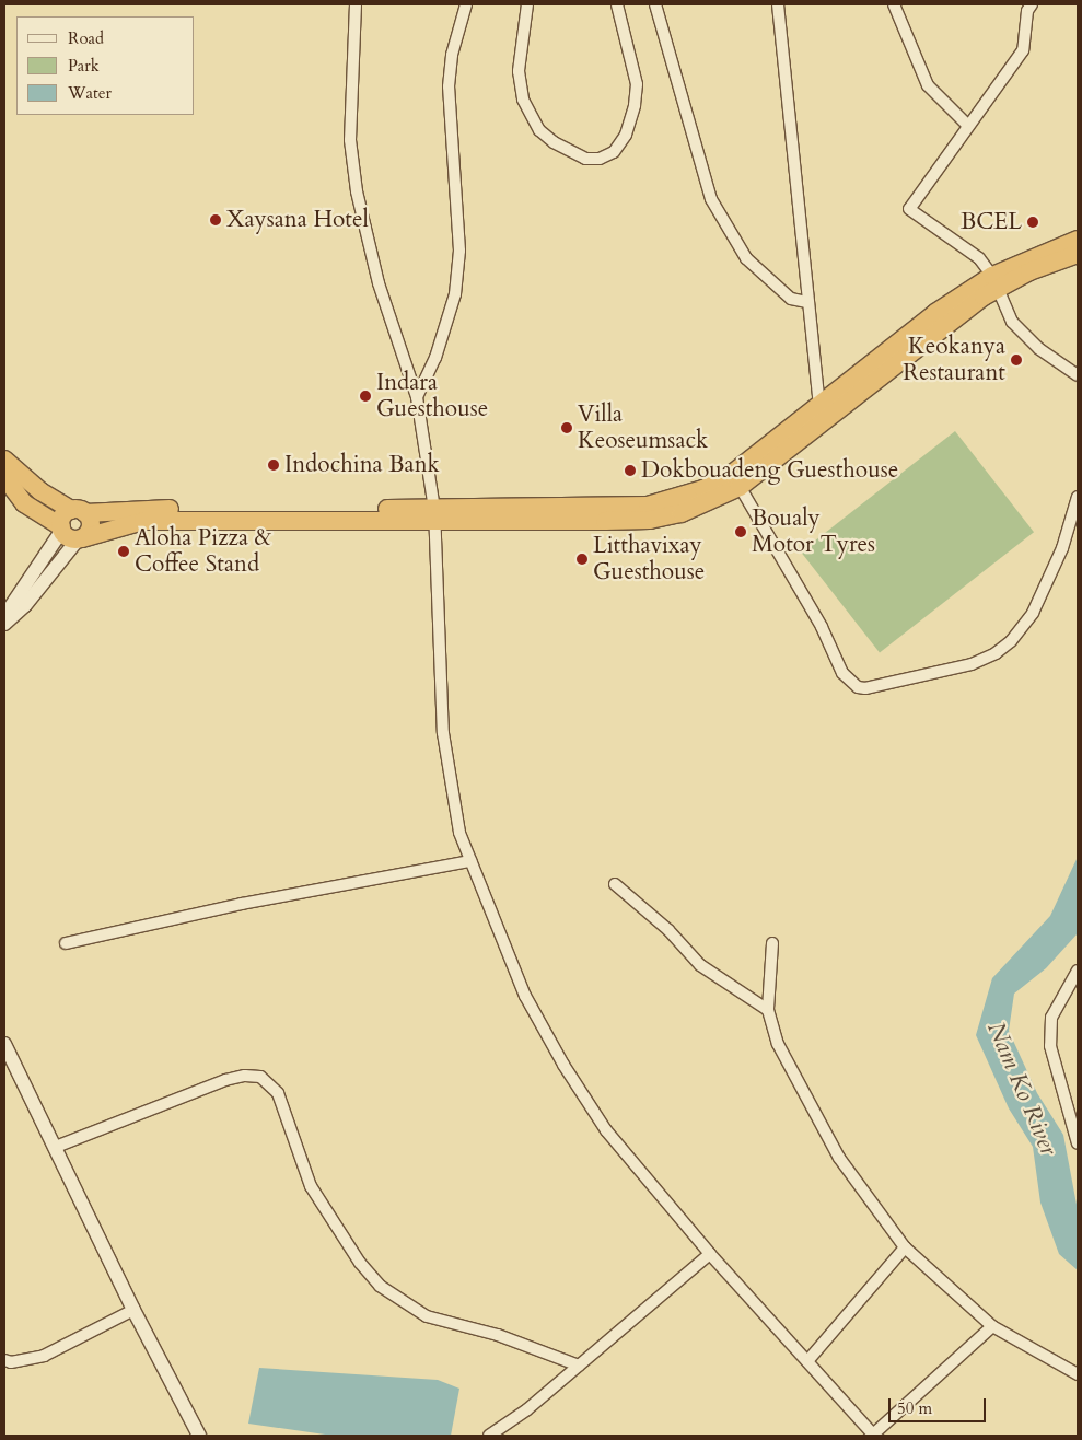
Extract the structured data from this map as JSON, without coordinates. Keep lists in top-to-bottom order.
{
  "water": ["Nam Ko River"],
  "places": [
    "Xaysana Hotel",
    "BCEL",
    "Keokanya Restaurant",
    "Indara Guesthouse",
    "Villa Keoseumsack",
    "Indochina Bank",
    "Dokbouadeng Guesthouse",
    "Boualy Motor Tyres",
    "Aloha Pizza & Coffee Stand",
    "Litthavixay Guesthouse"
  ],
  "legend": ["Road", "Park", "Water"],
  "scale_bar": "50 m"
}
